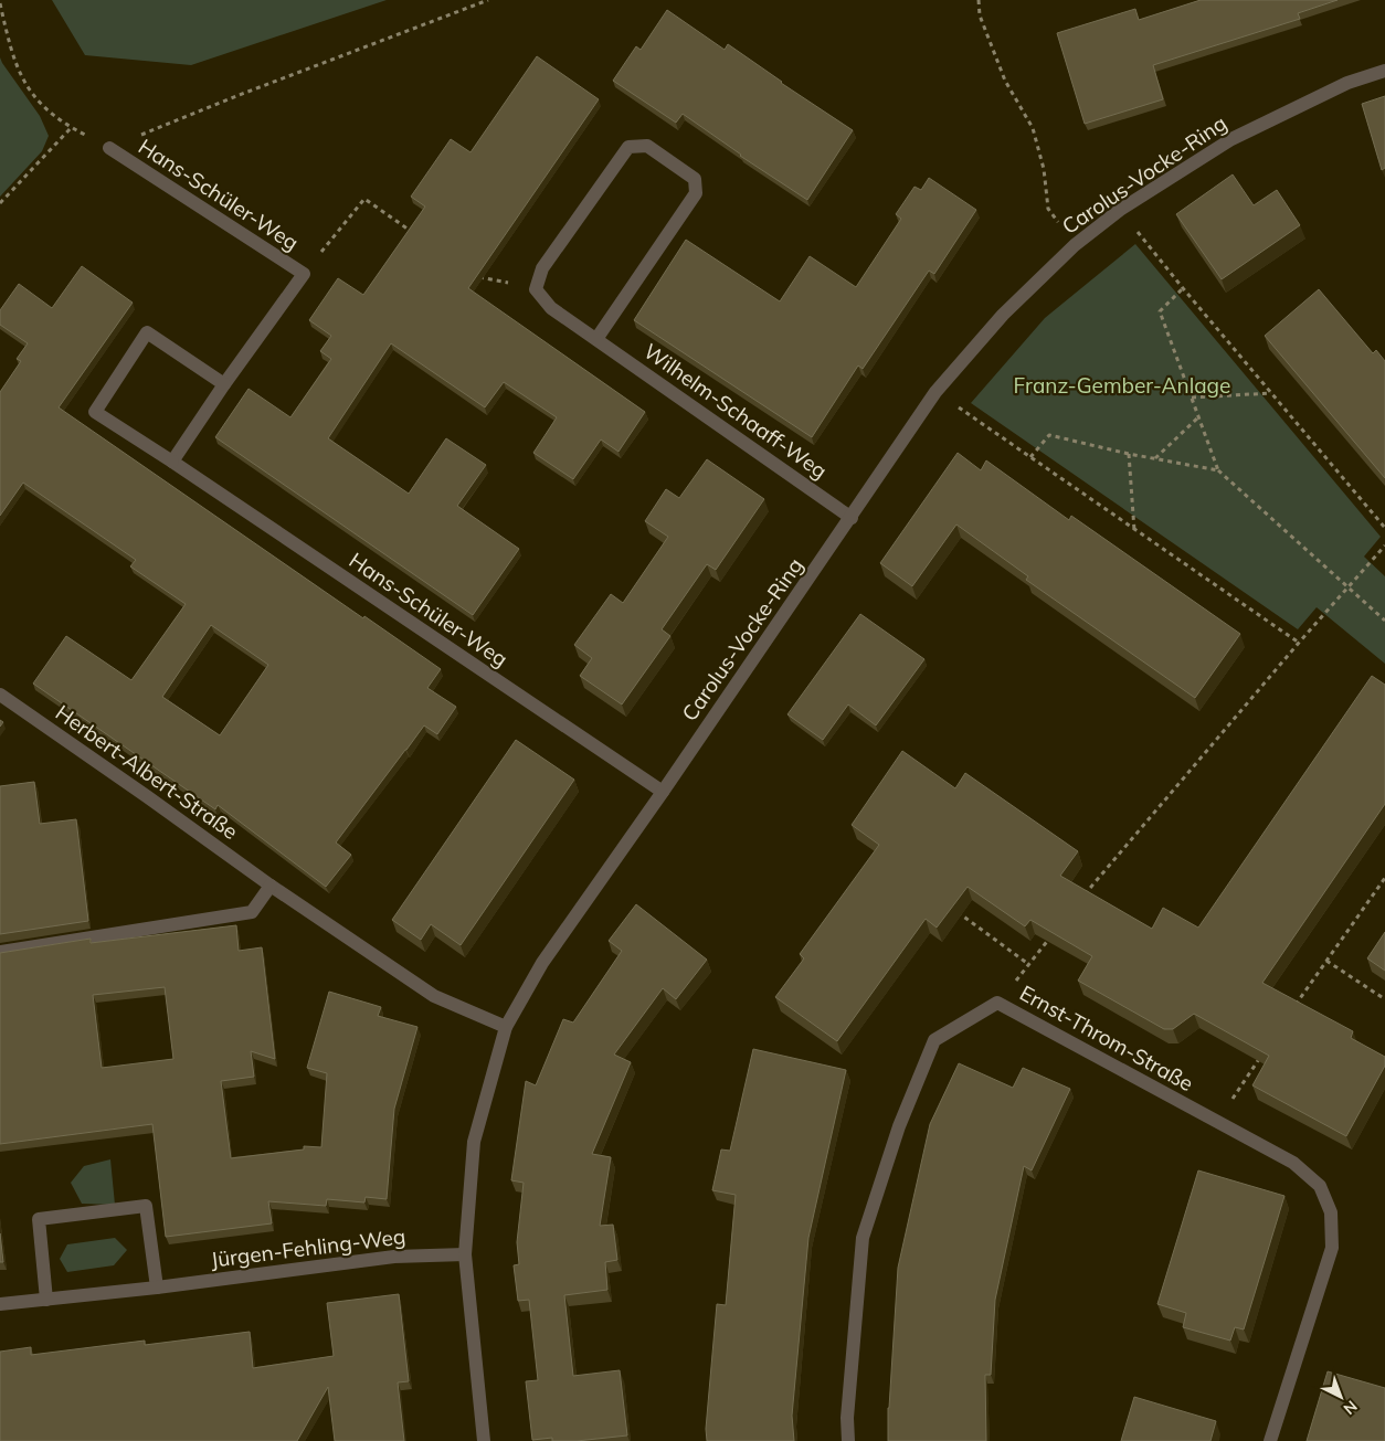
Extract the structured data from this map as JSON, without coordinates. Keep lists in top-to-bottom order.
{
  "streets": {
    "street": [
      "Carolus-Vocke-Ring",
      "Hans-Schüler-Weg",
      "Wilhelm-Schaaff-Weg",
      "Herbert-Albert-Straße",
      "Ernst-Throm-Straße",
      "Jürgen-Fehling-Weg"
    ]
  },
  "crossings": [
    ["Carolus-Vocke-Ring", "Hans-Schüler-Weg"],
    ["Carolus-Vocke-Ring", "Wilhelm-Schaaff-Weg"],
    ["Carolus-Vocke-Ring", "Herbert-Albert-Straße"],
    ["Carolus-Vocke-Ring", "Jürgen-Fehling-Weg"]
  ],
  "parks": ["Franz-Gember-Anlage"],
  "north": "bottom right"
}
